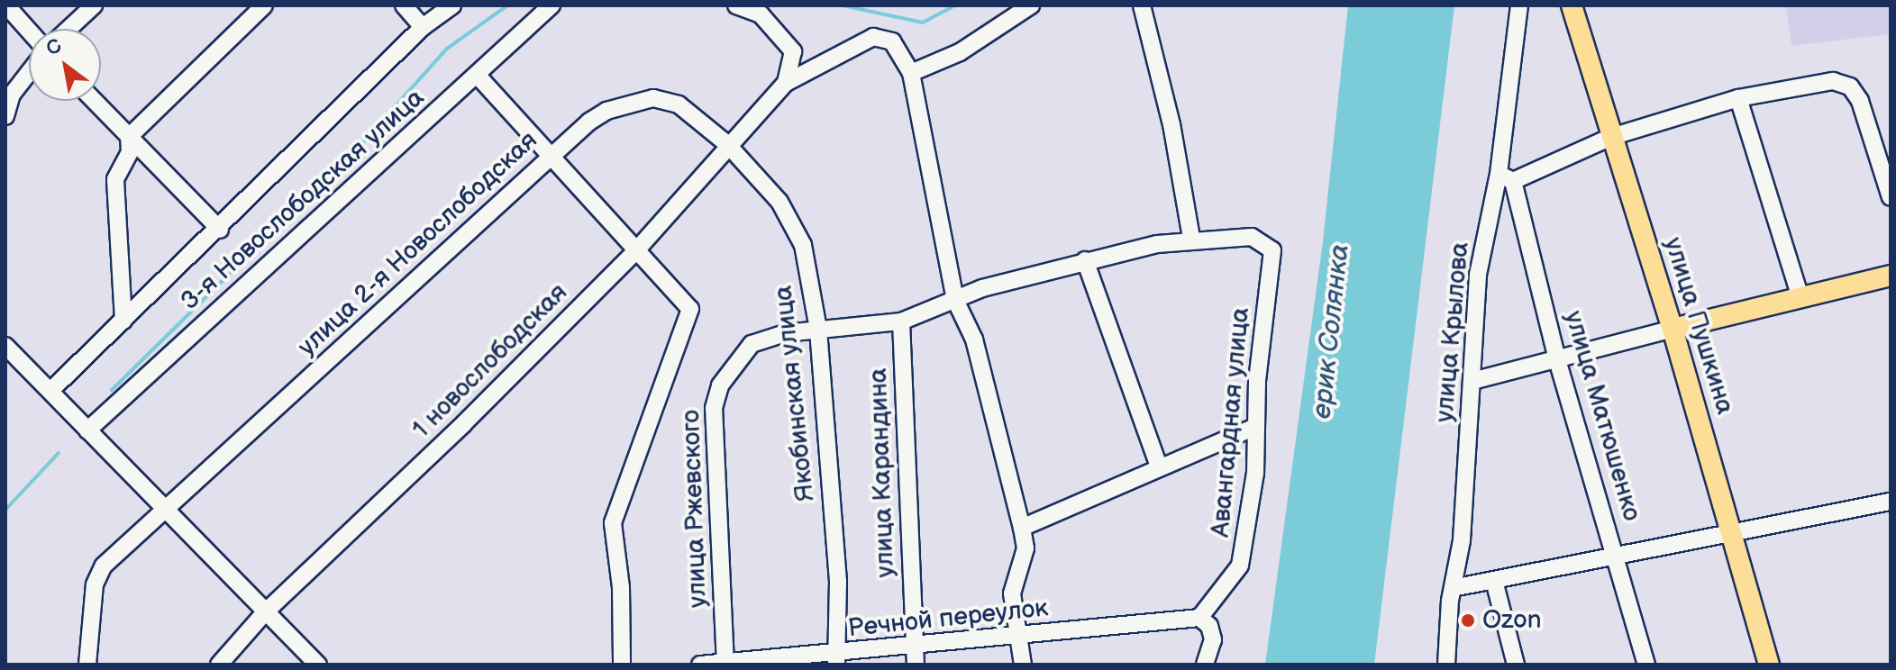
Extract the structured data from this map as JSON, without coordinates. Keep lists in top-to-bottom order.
{
  "streets": {
    "main road": ["улица Пушкина"],
    "street": [
      "3-я Новослободская улица",
      "улица 2-я Новослободская",
      "улица Крылова",
      "1 новослободская",
      "Якобинская улица",
      "улица Матюшенко",
      "Авангардная улица",
      "улица Карандина",
      "улица Ржевского",
      "Речной переулок"
    ]
  },
  "crossings": [
    ["улица 2-я Новослободская", "1 новослободская"],
    ["улица 2-я Новослободская", "Якобинская улица"],
    ["улица Крылова", "улица Матюшенко"],
    ["1 новослободская", "Якобинская улица"],
    ["1 новослободская", "улица Ржевского"],
    ["1 новослободская", "Речной переулок"],
    ["Якобинская улица", "улица Ржевского"],
    ["Якобинская улица", "Речной переулок"],
    ["Авангардная улица", "улица Ржевского"],
    ["Авангардная улица", "Речной переулок"],
    ["улица Карандина", "улица Ржевского"],
    ["улица Карандина", "Речной переулок"],
    ["улица Ржевского", "Речной переулок"]
  ],
  "water": ["ерик Солянка"],
  "places": ["Ozon"],
  "north": "top left"
}
